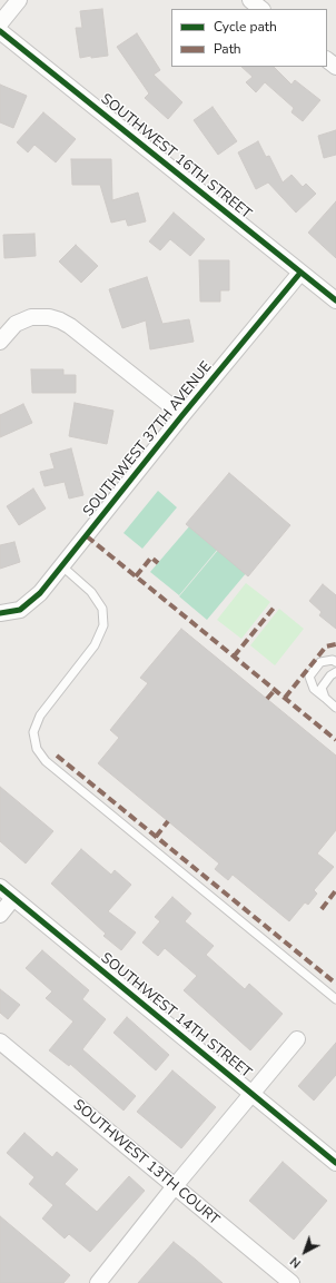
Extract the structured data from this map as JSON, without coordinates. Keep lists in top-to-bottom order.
{
  "streets": {
    "street": [
      "SOUTHWEST 16TH STREET",
      "SOUTHWEST 37TH AVENUE",
      "SOUTHWEST 14TH STREET",
      "SOUTHWEST 13TH COURT"
    ]
  },
  "crossings": [
    ["SOUTHWEST 16TH STREET", "SOUTHWEST 37TH AVENUE"]
  ],
  "legend": ["Cycle path", "Path"],
  "north": "bottom left"
}
